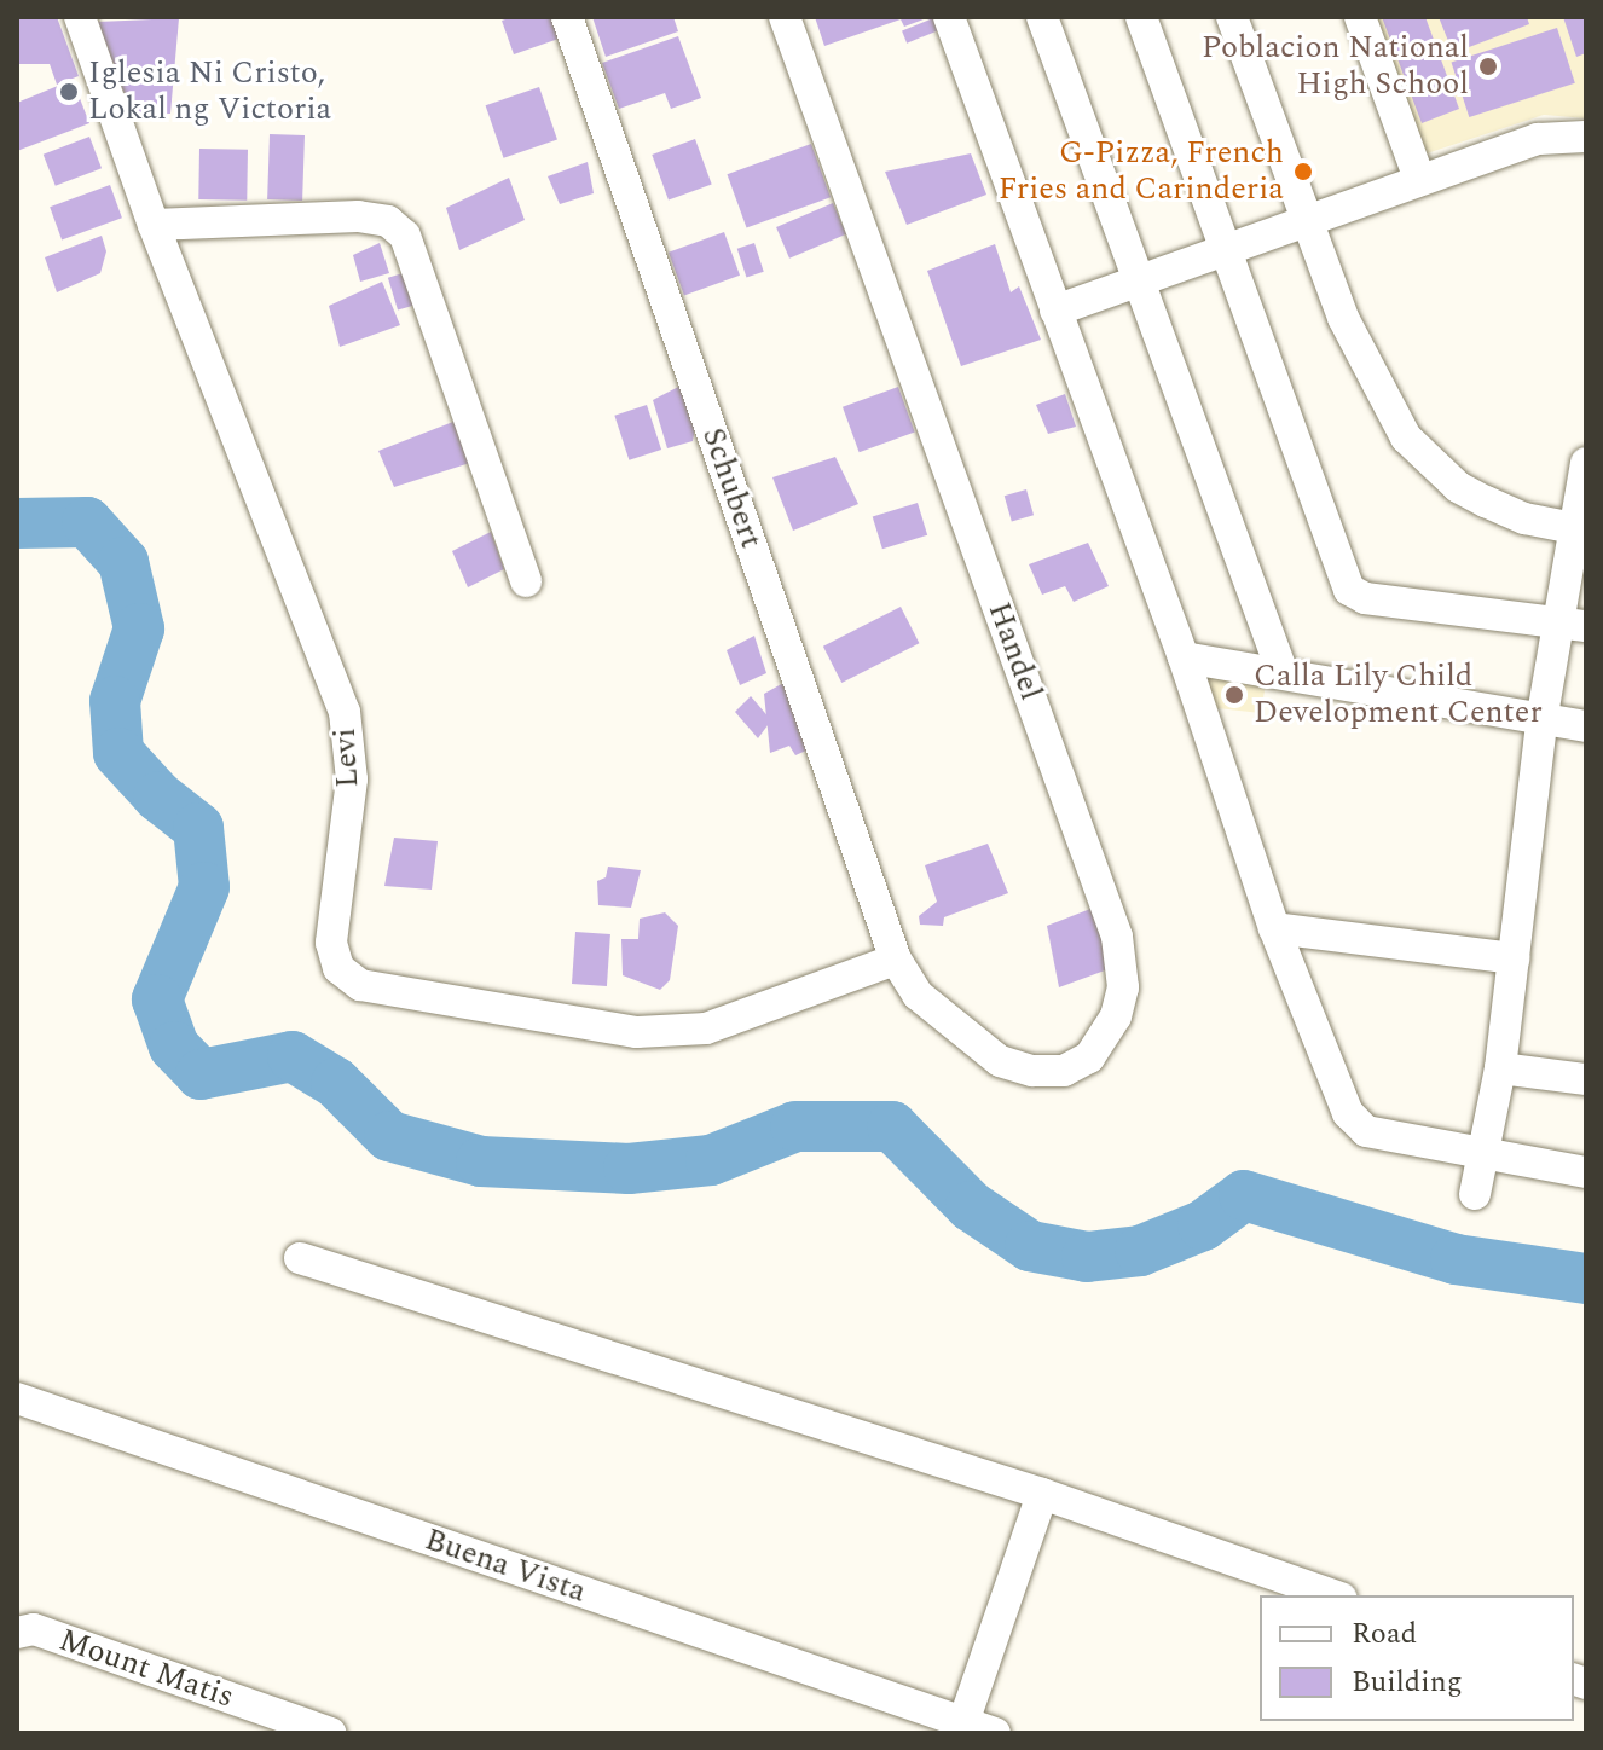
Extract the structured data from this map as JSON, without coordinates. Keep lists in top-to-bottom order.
{
  "streets": {
    "street": [
      "Schubert",
      "Handel",
      "Levi",
      "Buena Vista",
      "Mount Matis"
    ]
  },
  "crossings": [
    ["Schubert", "Handel"],
    ["Schubert", "Levi"],
    ["Handel", "Levi"]
  ],
  "places": [
    "Poblacion National High School",
    "Iglesia Ni Cristo, Lokal ng Victoria",
    "G-Pizza, French Fries and Carinderia",
    "Calla Lily Child Development Center"
  ],
  "legend": ["Road", "Building"]
}
